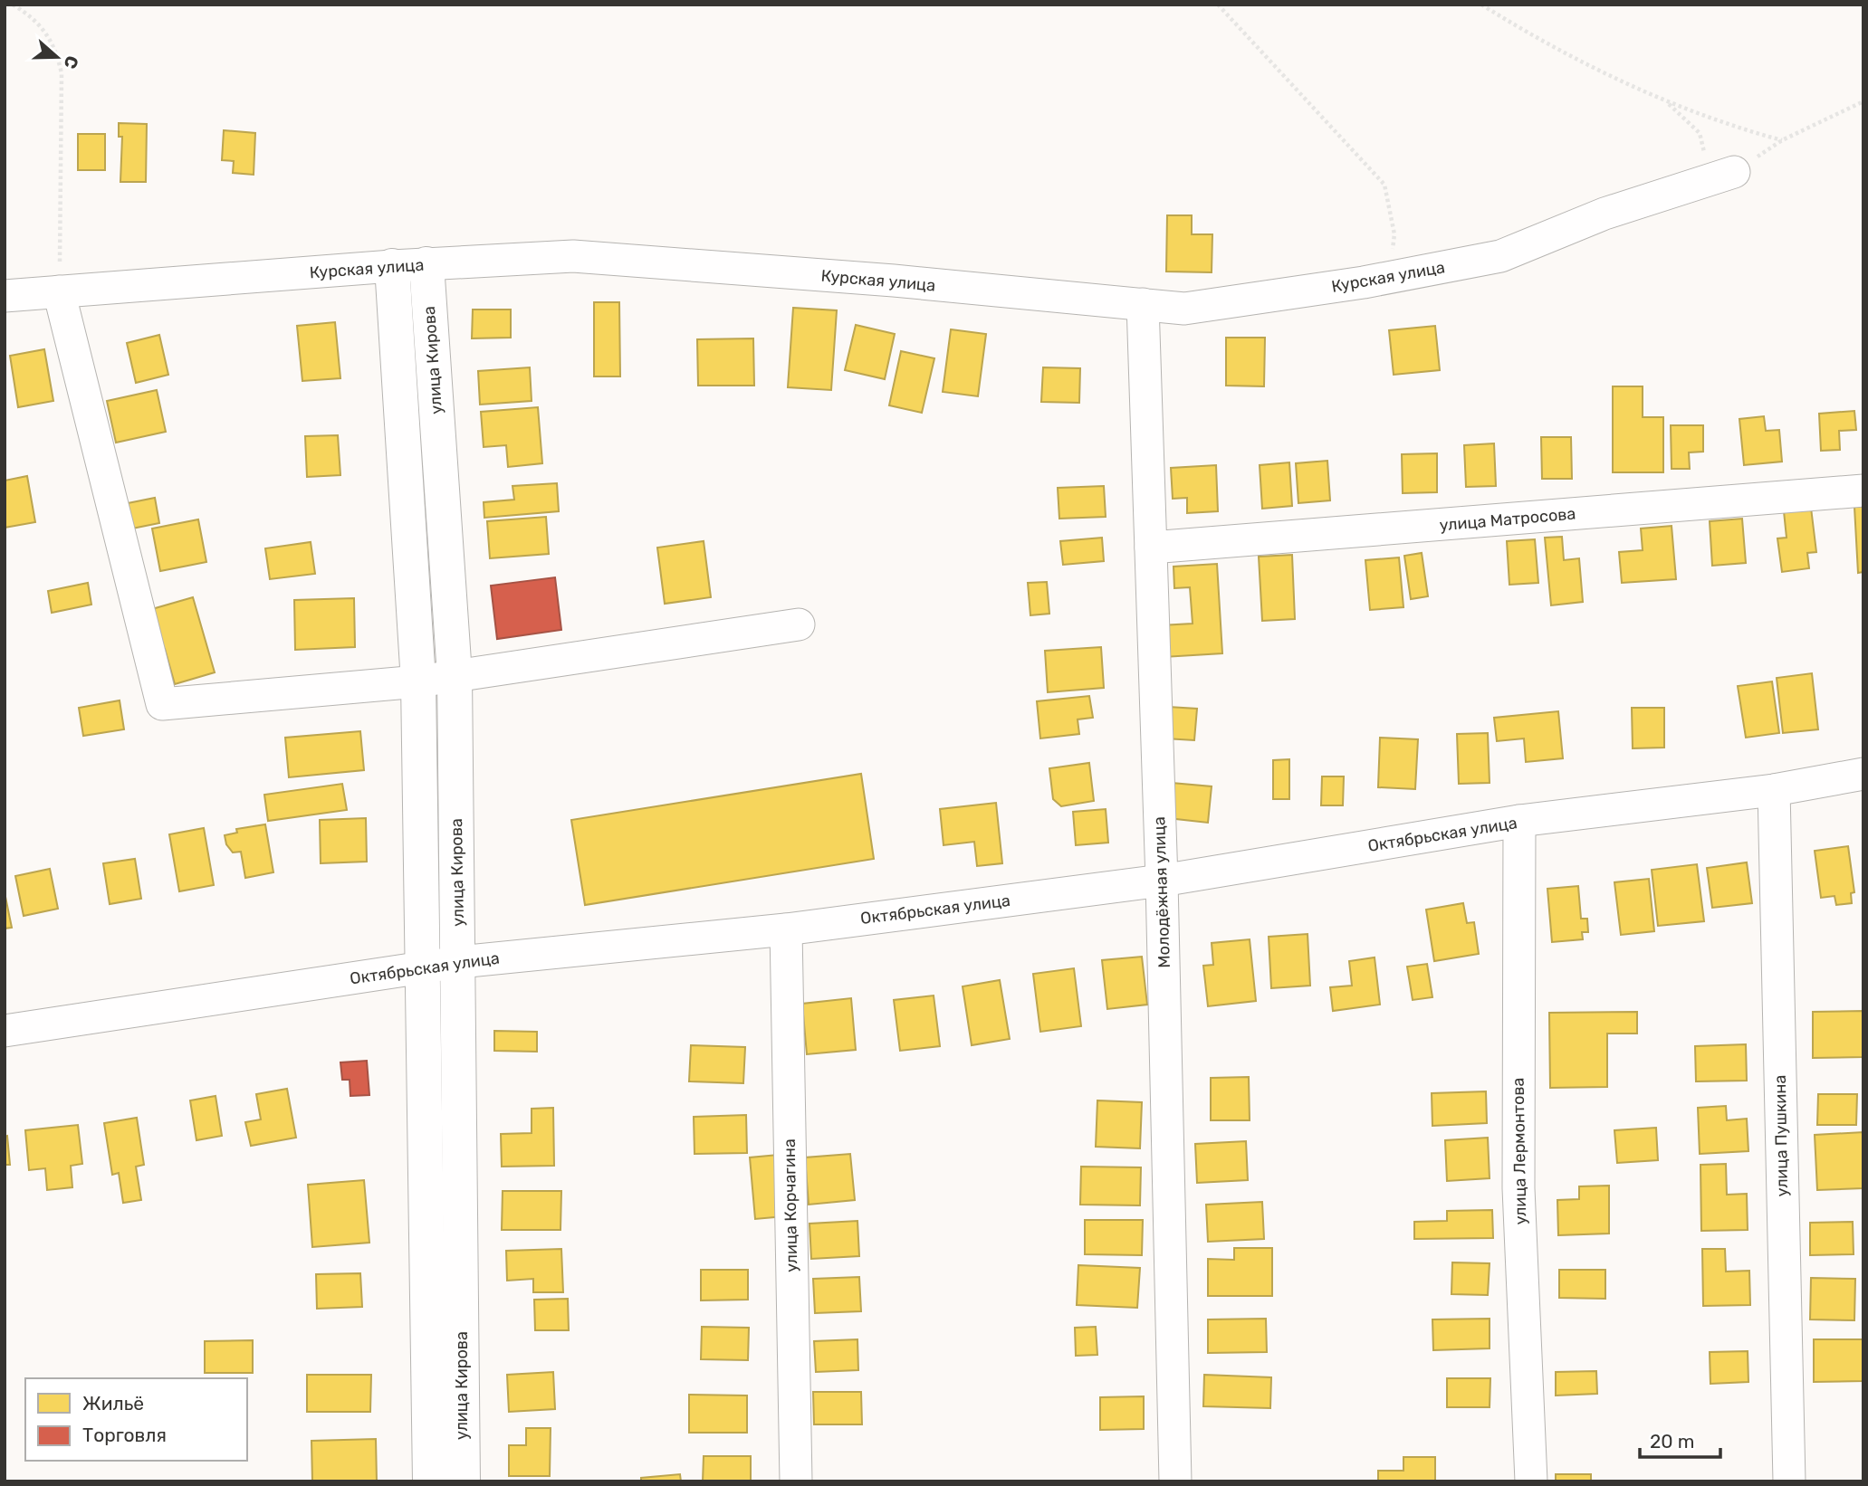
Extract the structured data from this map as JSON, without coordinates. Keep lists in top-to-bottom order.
{
  "streets": {
    "street": [
      "Курская улица",
      "улица Кирова",
      "улица Матросова",
      "Октябрьская улица",
      "Молодёжная улица",
      "улица Пушкина",
      "улица Лермонтова",
      "улица Корчагина"
    ]
  },
  "crossings": [
    ["Курская улица", "улица Кирова"],
    ["Курская улица", "Молодёжная улица"],
    ["улица Кирова", "Октябрьская улица"],
    ["улица Матросова", "Молодёжная улица"],
    ["Октябрьская улица", "Молодёжная улица"],
    ["Октябрьская улица", "улица Пушкина"],
    ["Октябрьская улица", "улица Лермонтова"],
    ["Октябрьская улица", "улица Корчагина"]
  ],
  "legend": ["Жильё", "Торговля"],
  "scale_bar": "20 m",
  "north": "right"
}
